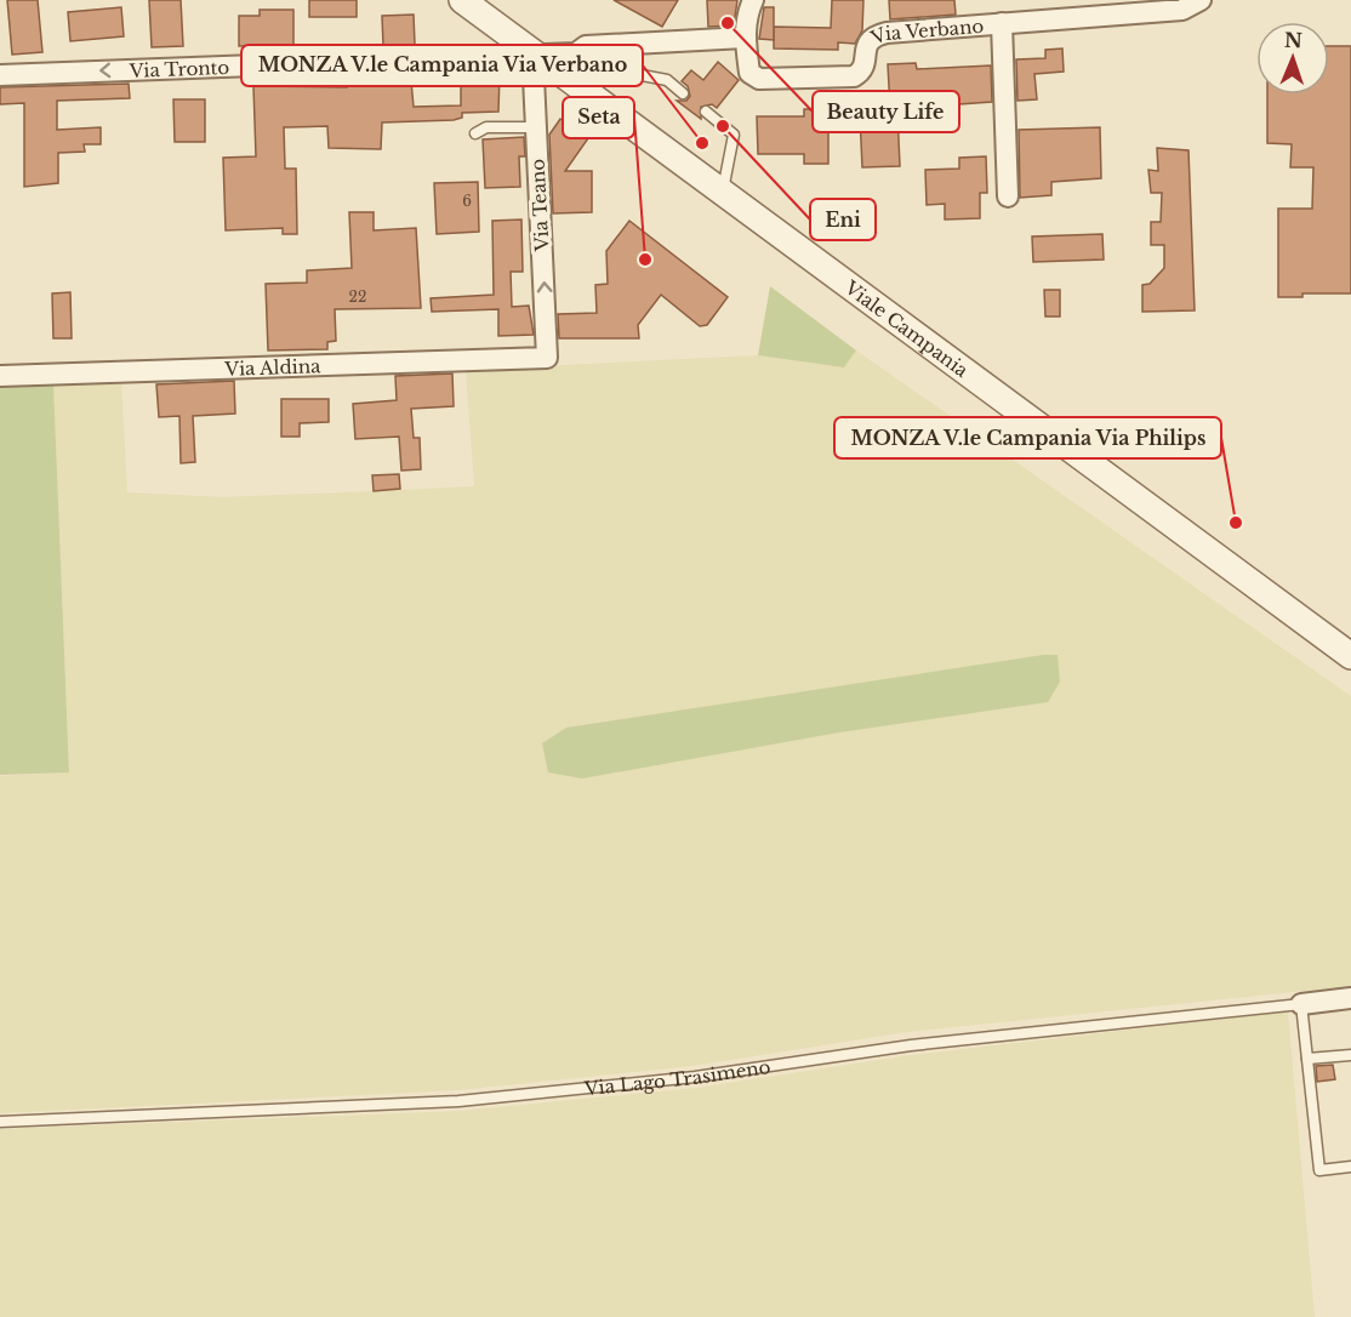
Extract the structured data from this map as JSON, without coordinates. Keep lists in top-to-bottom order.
{
  "streets": {
    "street": [
      "Via Verbano",
      "Via Tronto",
      "Via Teano",
      "Viale Campania",
      "Via Aldina",
      "Via Lago Trasimeno"
    ]
  },
  "crossings": [
    ["Via Tronto", "Via Teano"],
    ["Via Tronto", "Viale Campania"],
    ["Via Teano", "Viale Campania"],
    ["Via Teano", "Via Aldina"]
  ],
  "one_way": ["Via Tronto", "Via Teano"],
  "places": [
    "Beauty Life",
    "Eni",
    "MONZA V.le Campania Via Verbano",
    "Seta",
    "MONZA V.le Campania Via Philips"
  ],
  "house_numbers": ["6", "22"],
  "north": "top"
}
